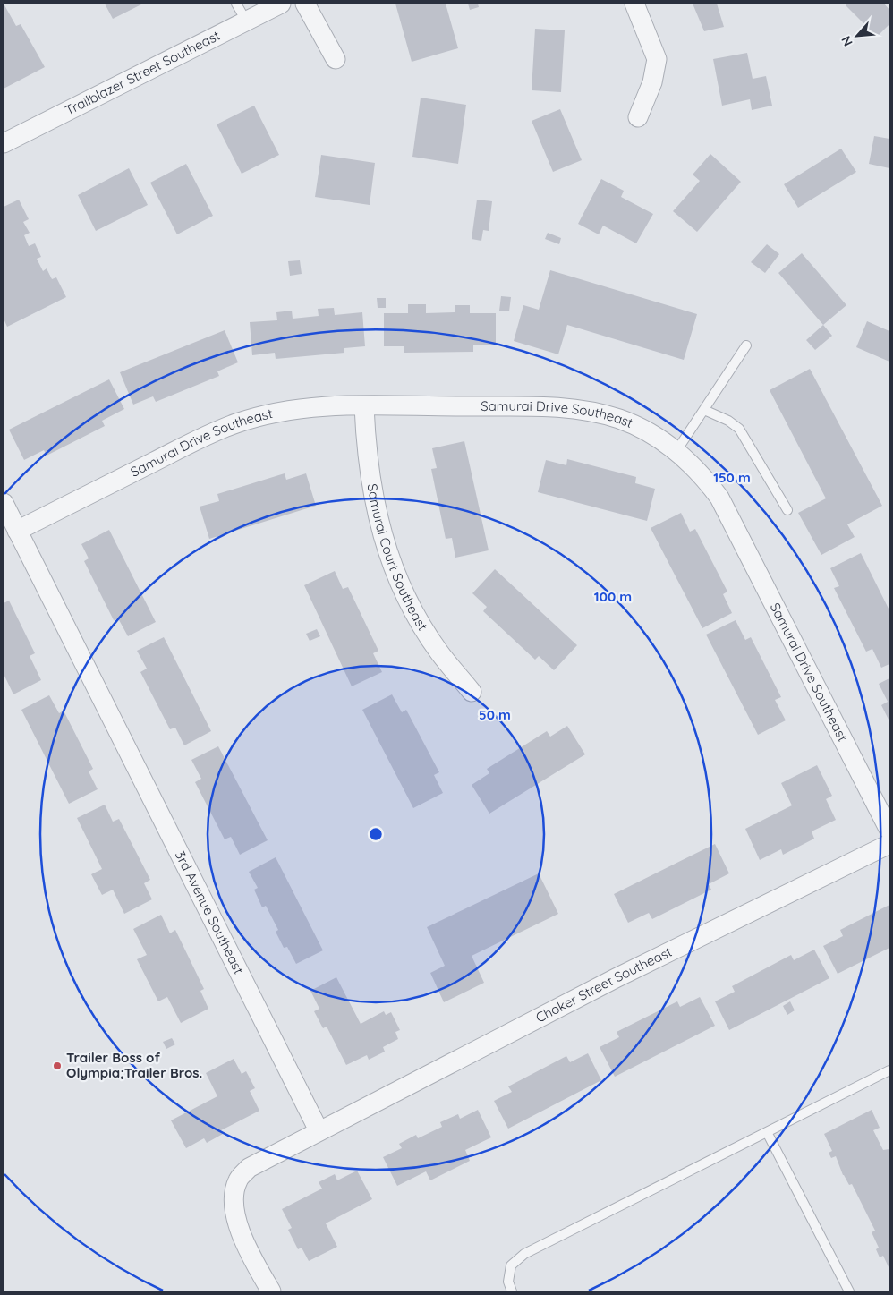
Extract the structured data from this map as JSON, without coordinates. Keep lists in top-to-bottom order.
{
  "streets": {
    "street": [
      "Trailblazer Street Southeast",
      "Samurai Drive Southeast",
      "Samurai Court Southeast",
      "3rd Avenue Southeast",
      "Choker Street Southeast"
    ]
  },
  "crossings": [
    ["Samurai Drive Southeast", "Samurai Court Southeast"],
    ["Samurai Drive Southeast", "3rd Avenue Southeast"],
    ["3rd Avenue Southeast", "Choker Street Southeast"]
  ],
  "places": ["Trailer Boss of Olympia;Trailer Bros."],
  "north": "bottom left",
  "rings": ["150 m", "100 m", "50 m"]
}
